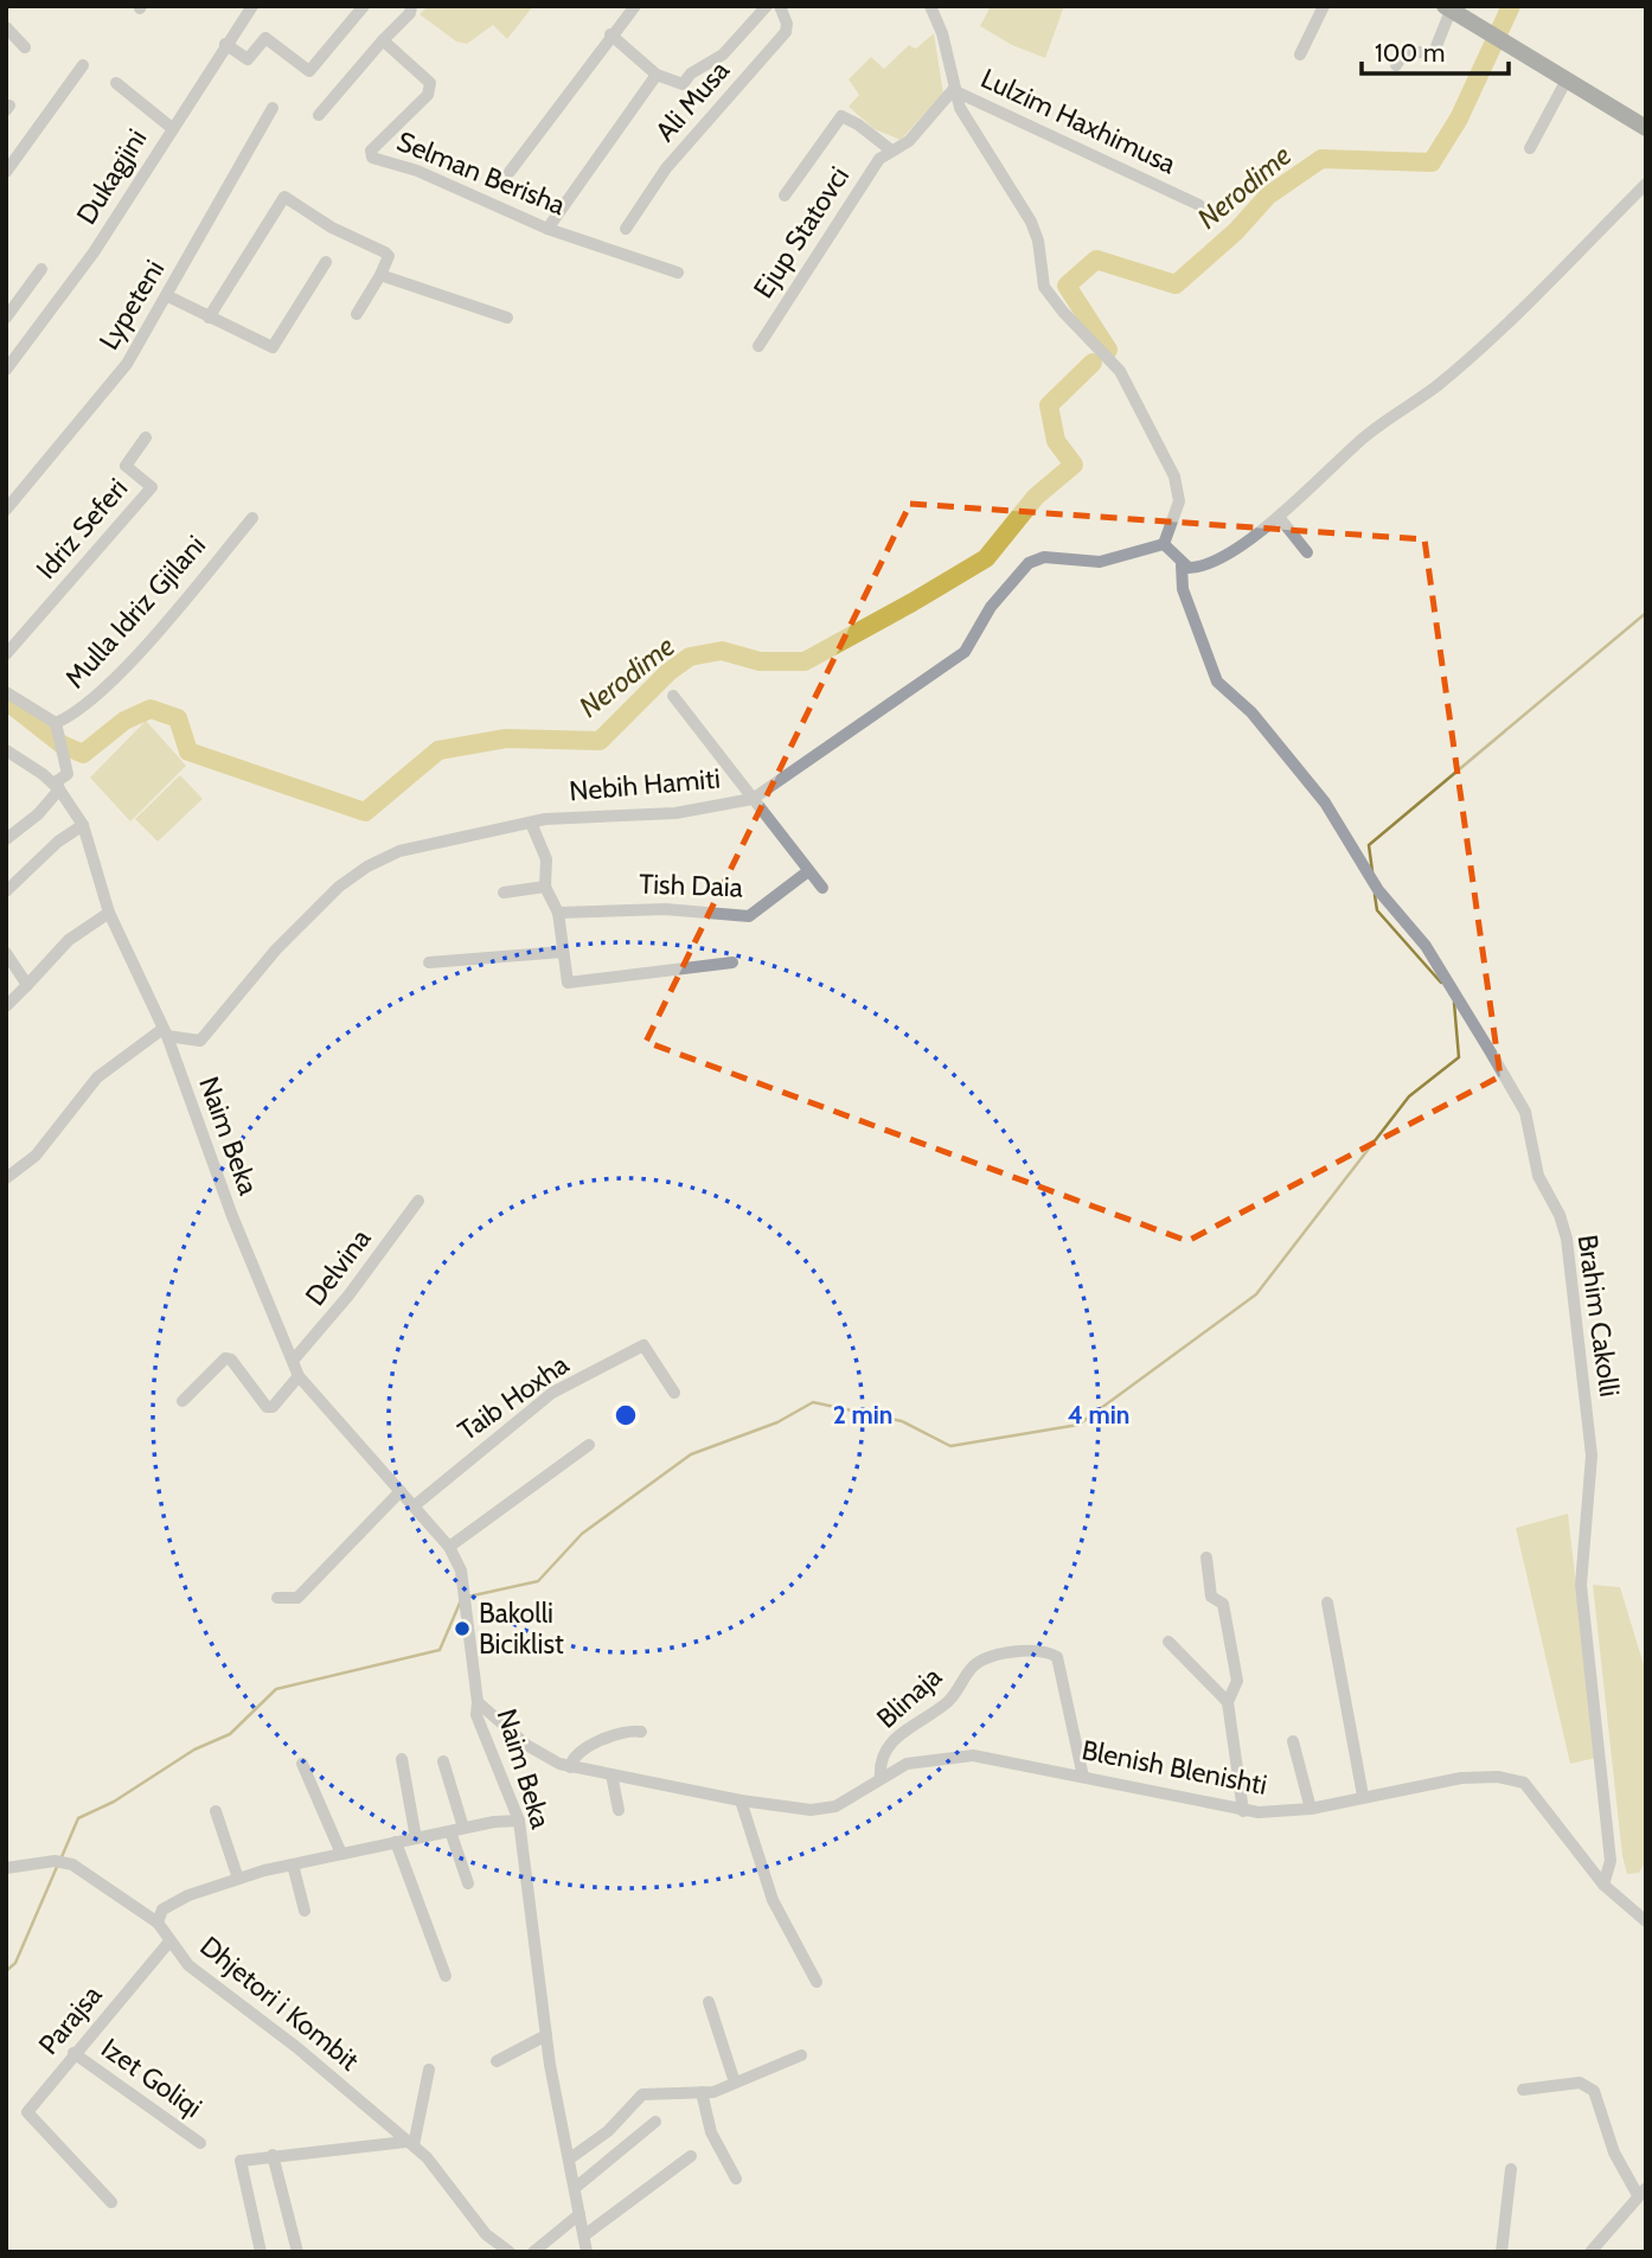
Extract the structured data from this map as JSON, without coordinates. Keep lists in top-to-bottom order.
{
  "streets": {
    "street": [
      "Ali Musa",
      "Lulzim Haxhimusa",
      "Selman Berisha",
      "Dukagjini",
      "Ejup Statovci",
      "Lypeteni",
      "Idriz Seferi",
      "Mulla Idriz Gjilani",
      "Nebih Hamiti",
      "Tish Daia",
      "Naim Beka",
      "Delvina",
      "Brahim Cakolli",
      "Taib Hoxha",
      "Blinaja",
      "Blenish Blenishti",
      "Dhjetori i Kombit",
      "Parajsa",
      "Izet Goliqi"
    ]
  },
  "crossings": [
    ["Lulzim Haxhimusa", "Ejup Statovci"],
    ["Lulzim Haxhimusa", "Nebih Hamiti"],
    ["Nebih Hamiti", "Naim Beka"],
    ["Naim Beka", "Delvina"],
    ["Naim Beka", "Taib Hoxha"],
    ["Naim Beka", "Blenish Blenishti"],
    ["Brahim Cakolli", "Blenish Blenishti"],
    ["Blinaja", "Blenish Blenishti"],
    ["Dhjetori i Kombit", "Parajsa"],
    ["Parajsa", "Izet Goliqi"]
  ],
  "water": ["Nerodime"],
  "places": ["Bakolli Biciklist"],
  "scale_bar": "100 m",
  "rings": ["2 min", "4 min"]
}
